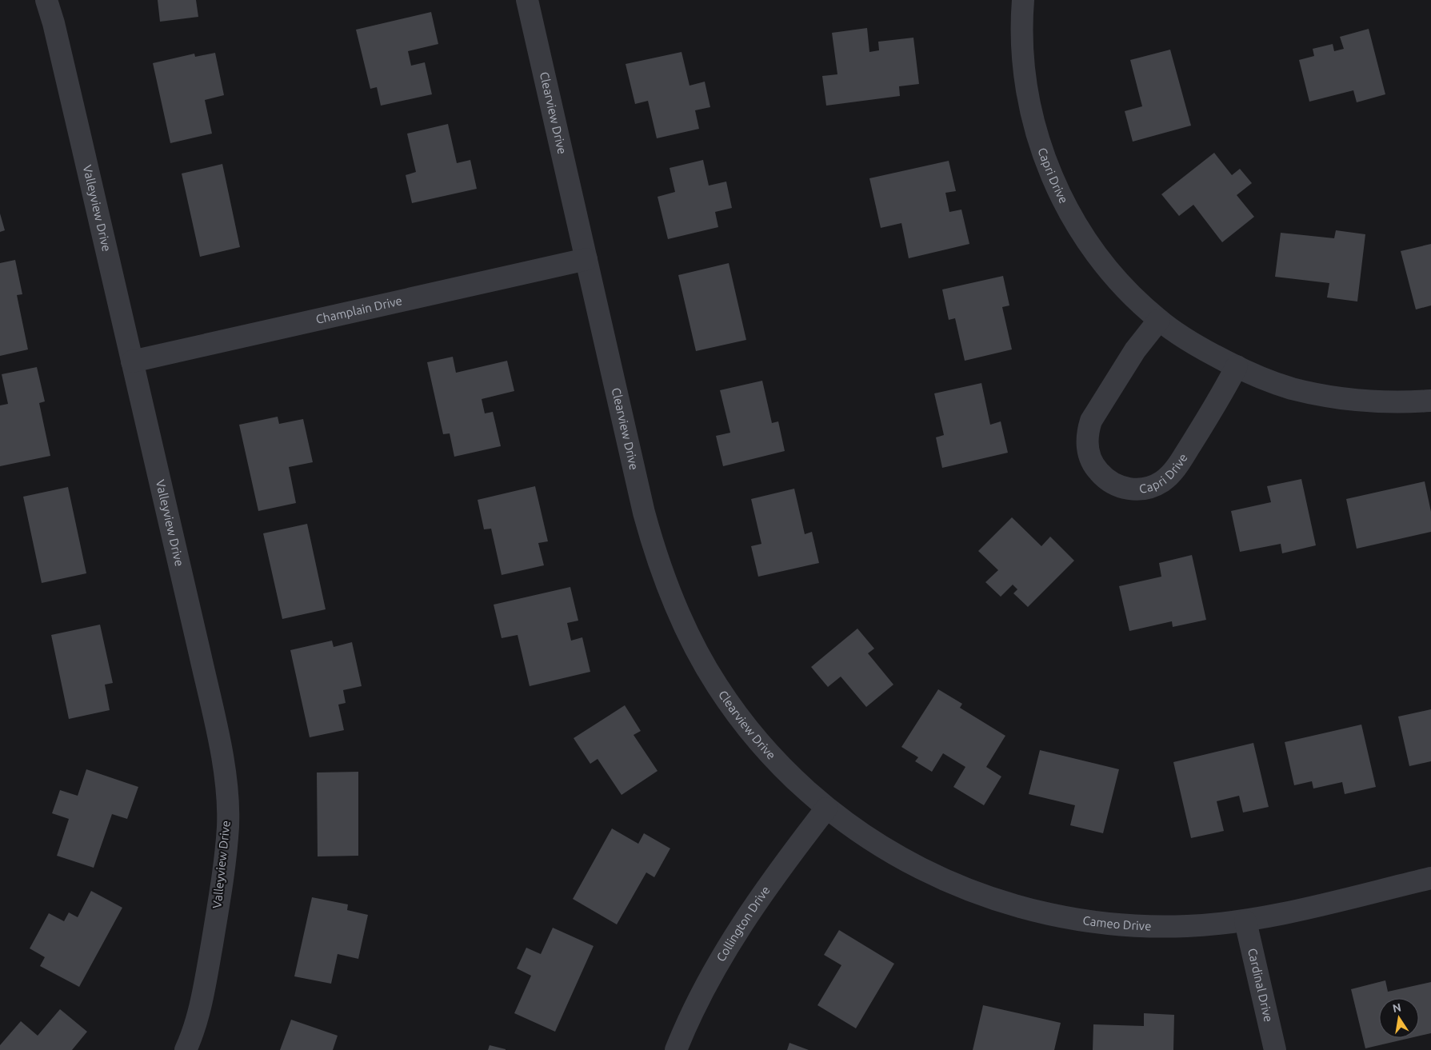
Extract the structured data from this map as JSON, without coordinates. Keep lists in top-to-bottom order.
{
  "streets": {
    "street": [
      "Clearview Drive",
      "Capri Drive",
      "Valleyview Drive",
      "Champlain Drive",
      "Cameo Drive",
      "Collington Drive",
      "Cardinal Drive"
    ]
  },
  "crossings": [
    ["Clearview Drive", "Champlain Drive"],
    ["Clearview Drive", "Cameo Drive"],
    ["Clearview Drive", "Collington Drive"],
    ["Valleyview Drive", "Champlain Drive"],
    ["Cameo Drive", "Collington Drive"],
    ["Cameo Drive", "Cardinal Drive"]
  ],
  "north": "top"
}
